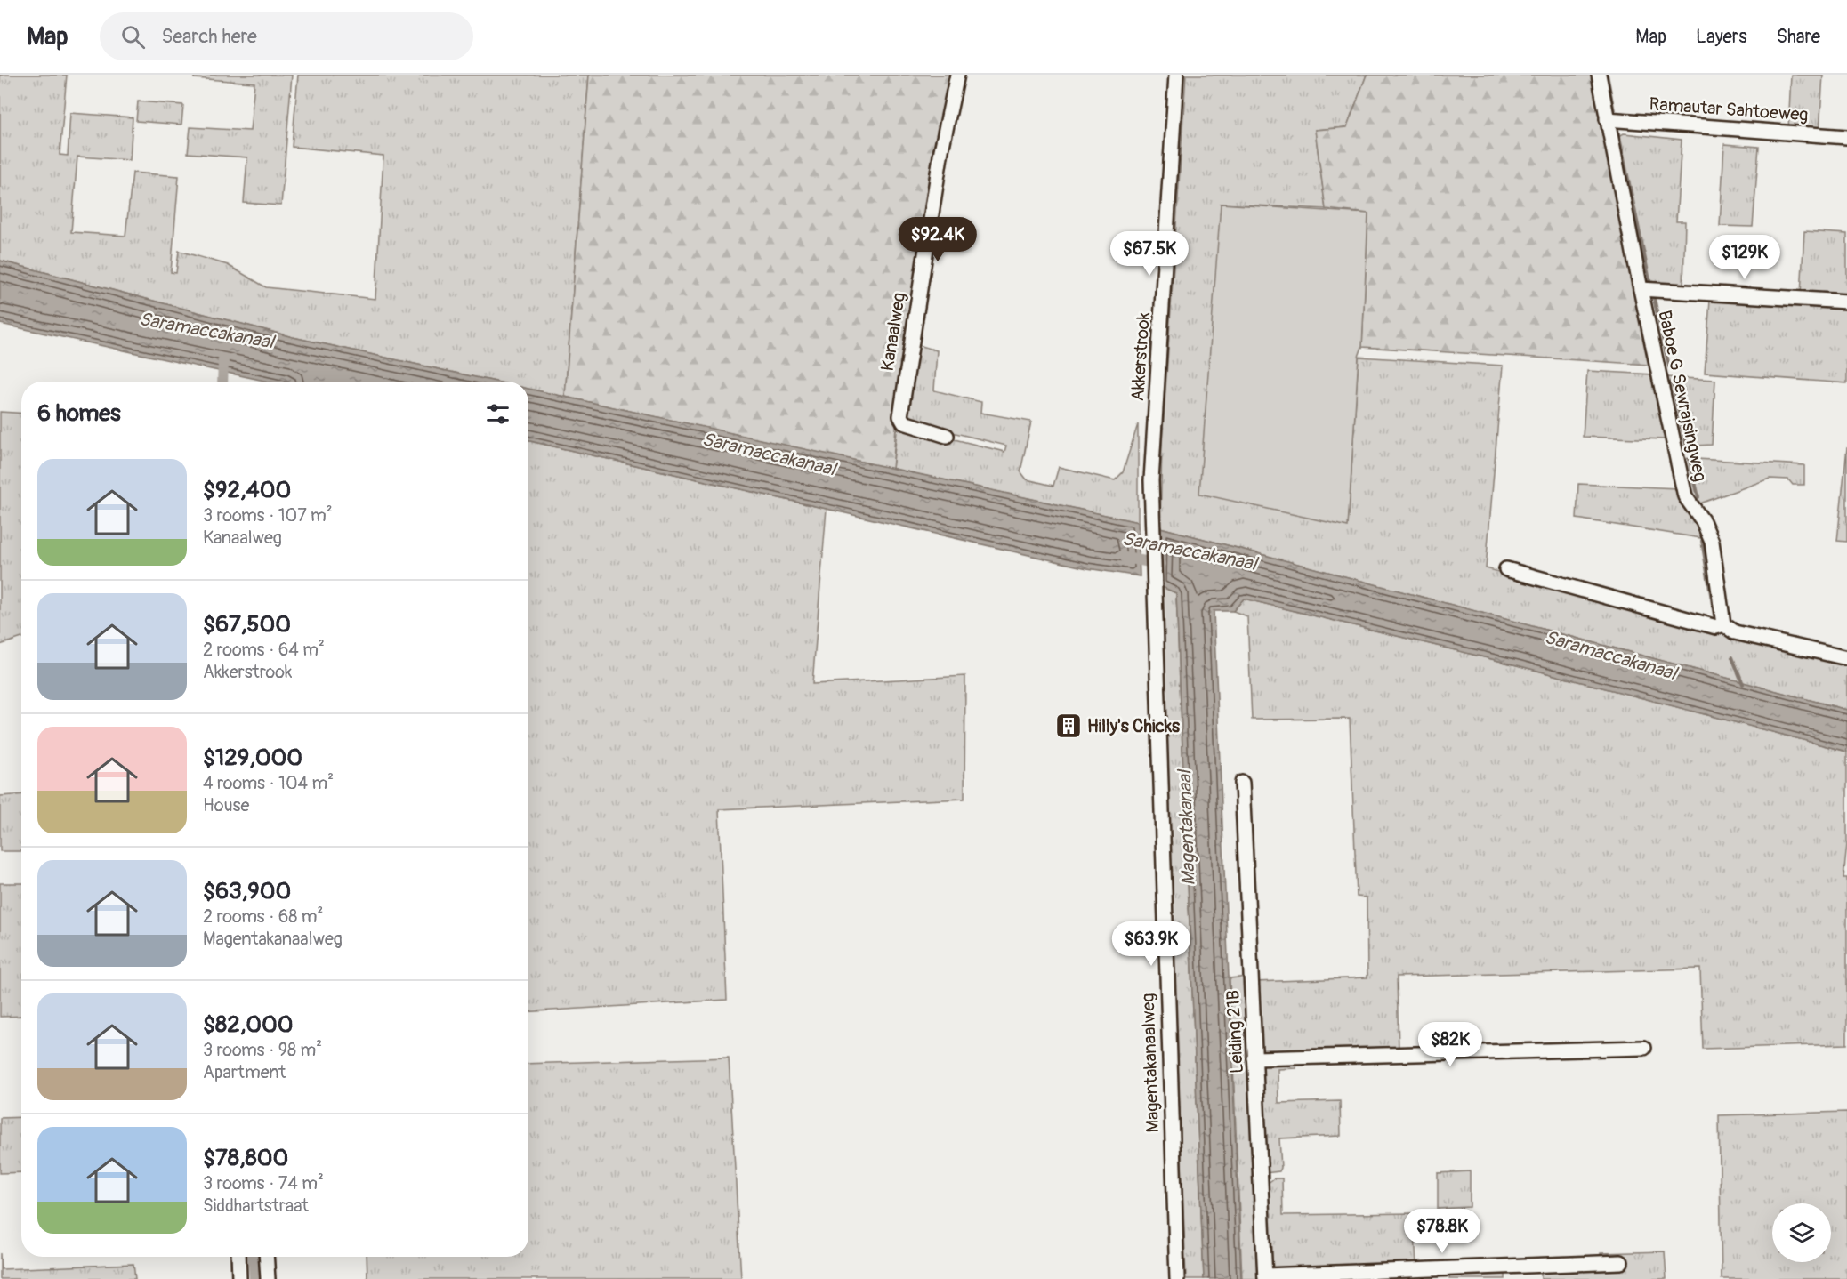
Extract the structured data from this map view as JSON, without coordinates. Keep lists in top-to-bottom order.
{
  "streets": {
    "street": [
      "Ramautar Sahtoeweg",
      "Kanaalweg",
      "Akkerstrook",
      "Baboe G Sewrajsingweg",
      "Leiding 21B",
      "Magentakanaalweg"
    ]
  },
  "crossings": [
    ["Ramautar Sahtoeweg", "Baboe G Sewrajsingweg"],
    ["Akkerstrook", "Magentakanaalweg"]
  ],
  "water": ["Saramaccakanaal", "Magentakanaal"],
  "places": {
    "building": ["Hilly's Chicks"]
  },
  "page": {
    "header": "Map",
    "search": "Search here",
    "nav": ["Map", "Layers", "Share"],
    "price": [
      "$92.4K",
      "$67.5K",
      "$129K",
      "$63.9K",
      "$82K",
      "$78.8K"
    ],
    "heading": "6 homes",
    "list": [
      {
        "name": "$92,400",
        "note": "3 rooms · 107 m² · Kanaalweg"
      },
      {
        "name": "$67,500",
        "note": "2 rooms · 64 m² · Akkerstrook"
      },
      {
        "name": "$129,000",
        "note": "4 rooms · 104 m² · House"
      },
      {
        "name": "$63,900",
        "note": "2 rooms · 68 m² · Magentakanaalweg"
      },
      {
        "name": "$82,000",
        "note": "3 rooms · 98 m² · Apartment"
      },
      {
        "name": "$78,800",
        "note": "3 rooms · 74 m² · Siddhartstraat"
      }
    ]
  }
}
